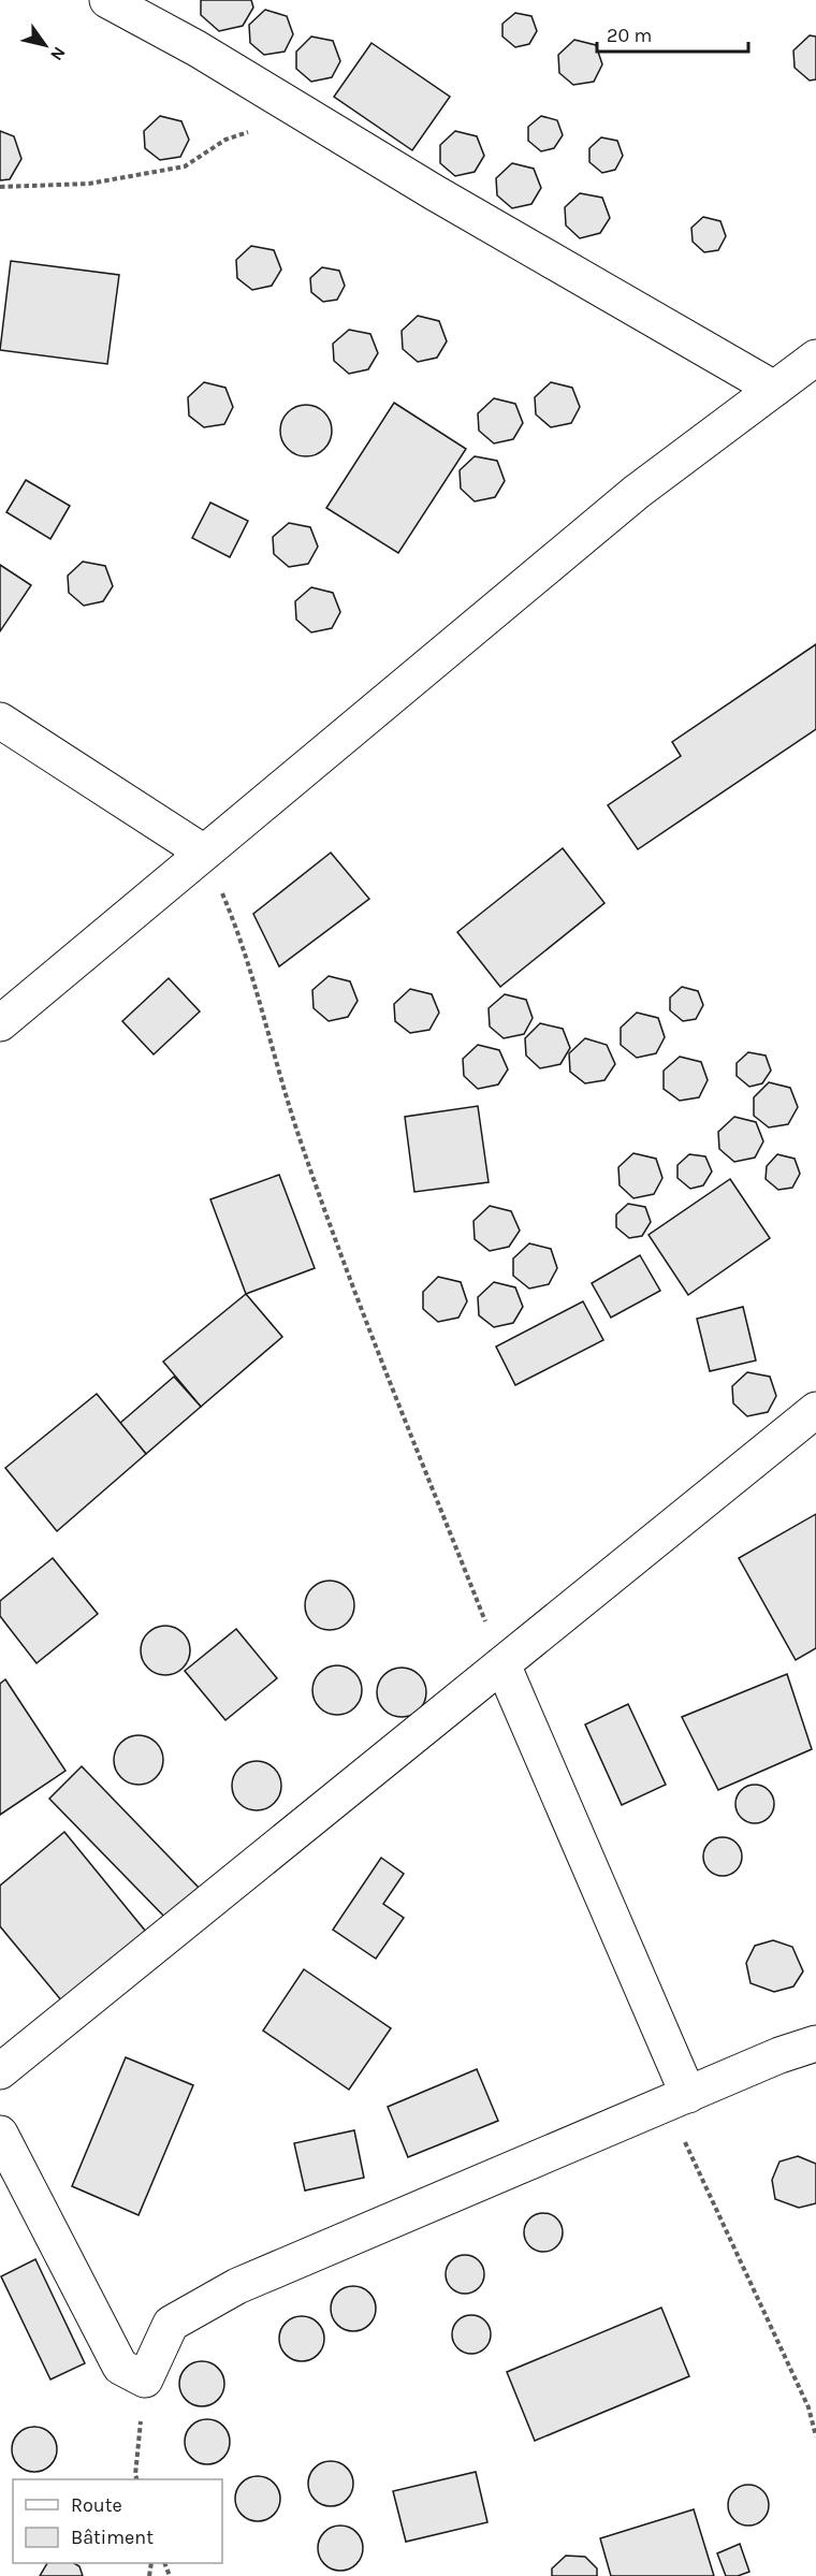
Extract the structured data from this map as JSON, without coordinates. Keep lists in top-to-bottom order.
{
  "legend": ["Route", "Bâtiment"],
  "scale_bar": "20 m",
  "north": "bottom right"
}
